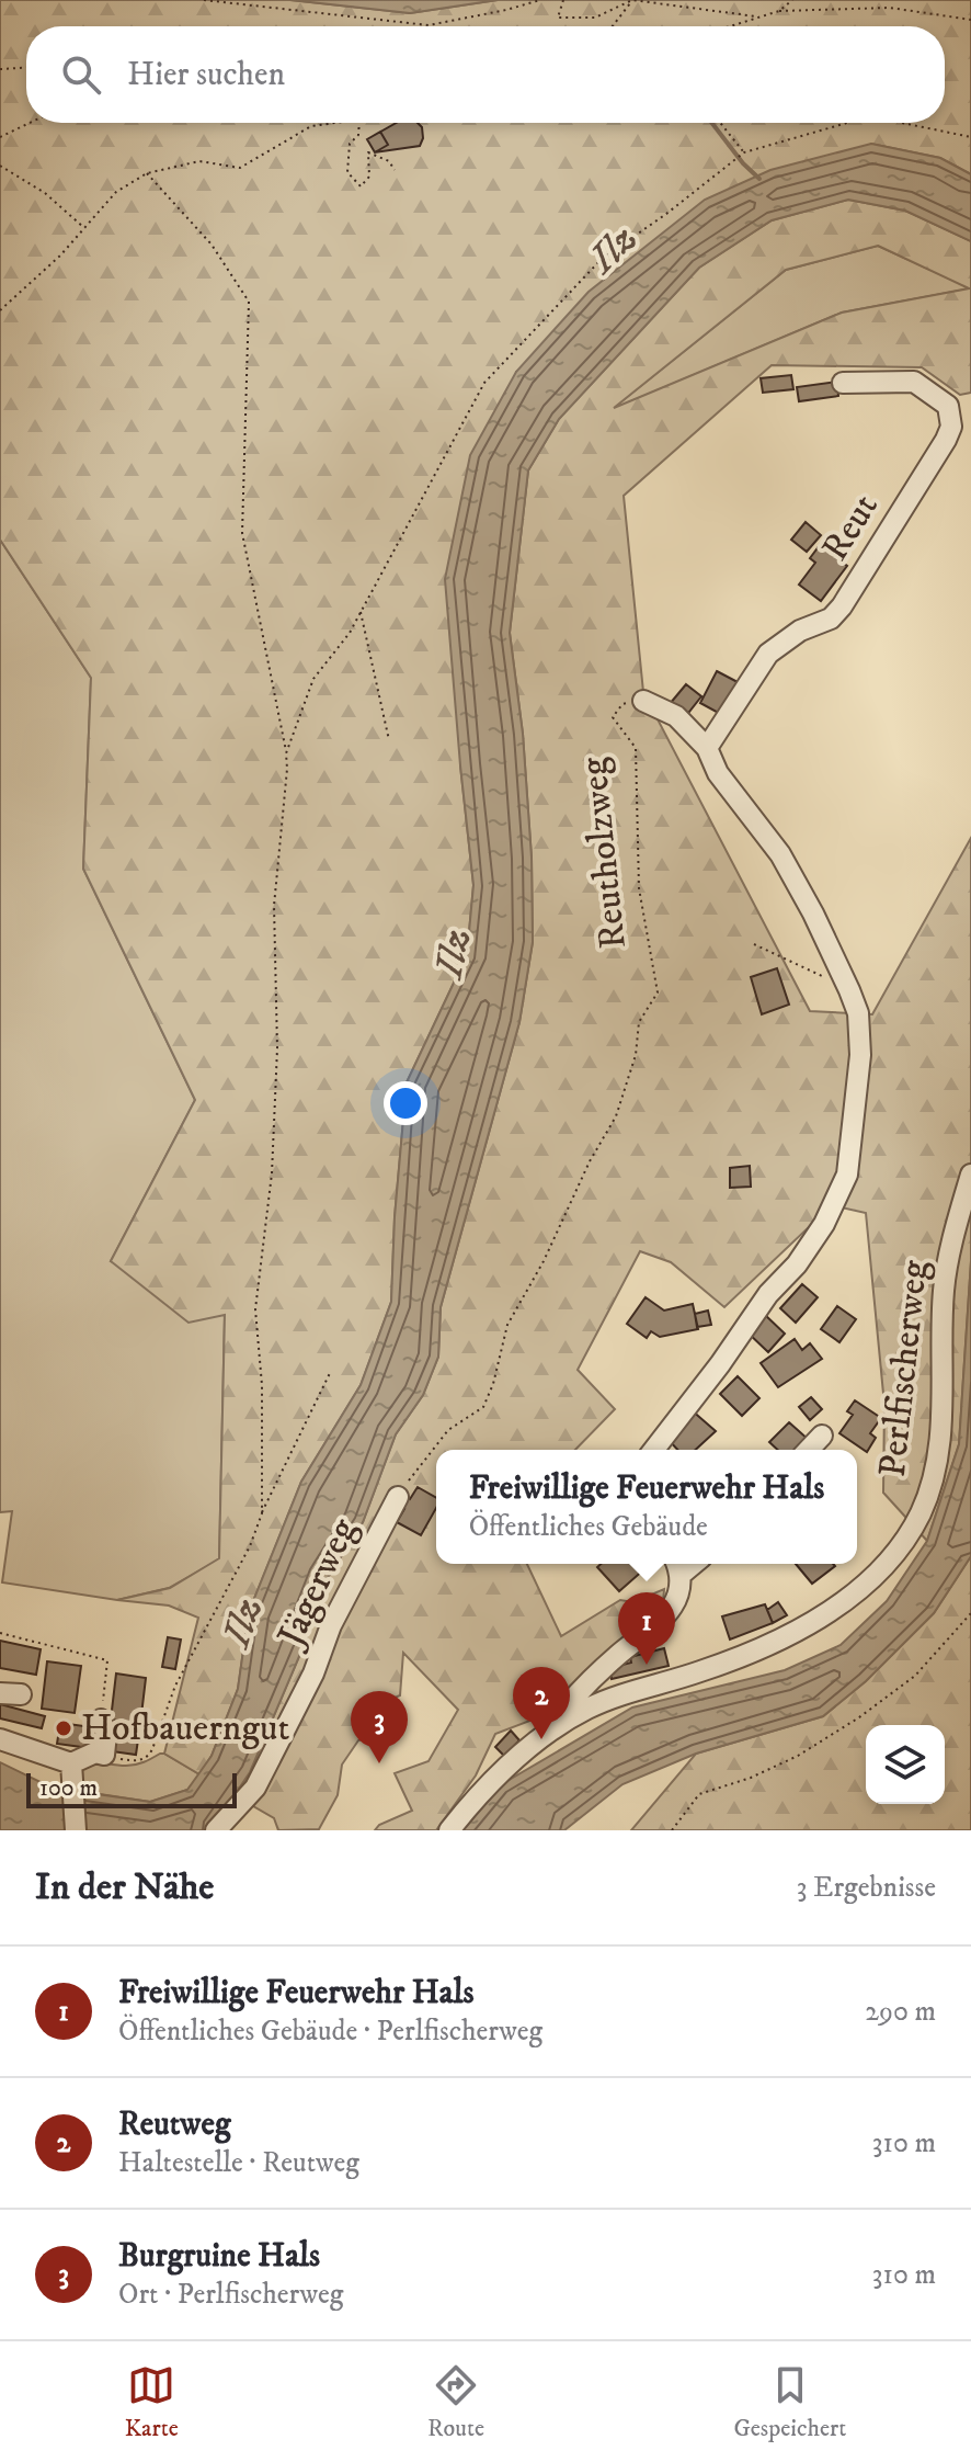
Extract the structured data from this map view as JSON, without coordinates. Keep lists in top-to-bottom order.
{
  "streets": {
    "street": ["Reut", "Perlfischerweg", "Jägerweg"],
    "path": ["Reutholzweg"]
  },
  "crossings": [
    ["Reutholzweg", "Jägerweg"]
  ],
  "water": ["Ilz"],
  "places": ["Hofbauerngut"],
  "scale_bar": "100 m",
  "page": {
    "search": "Hier suchen",
    "popup": ["Freiwillige Feuerwehr Hals", "Öffentliches Gebäude"],
    "pins": ["1", "2", "3"],
    "scale": "100 m",
    "heading": ["In der Nähe", "3 Ergebnisse"],
    "list": [
      {
        "mark": "1",
        "name": "Freiwillige Feuerwehr Hals",
        "note": "Öffentliches Gebäude · Perlfischerweg",
        "value": "290 m"
      },
      {
        "mark": "2",
        "name": "Reutweg",
        "note": "Haltestelle · Reutweg",
        "value": "310 m"
      },
      {
        "mark": "3",
        "name": "Burgruine Hals",
        "note": "Ort · Perlfischerweg",
        "value": "310 m"
      }
    ],
    "nav": ["Karte", "Route", "Gespeichert"]
  }
}
